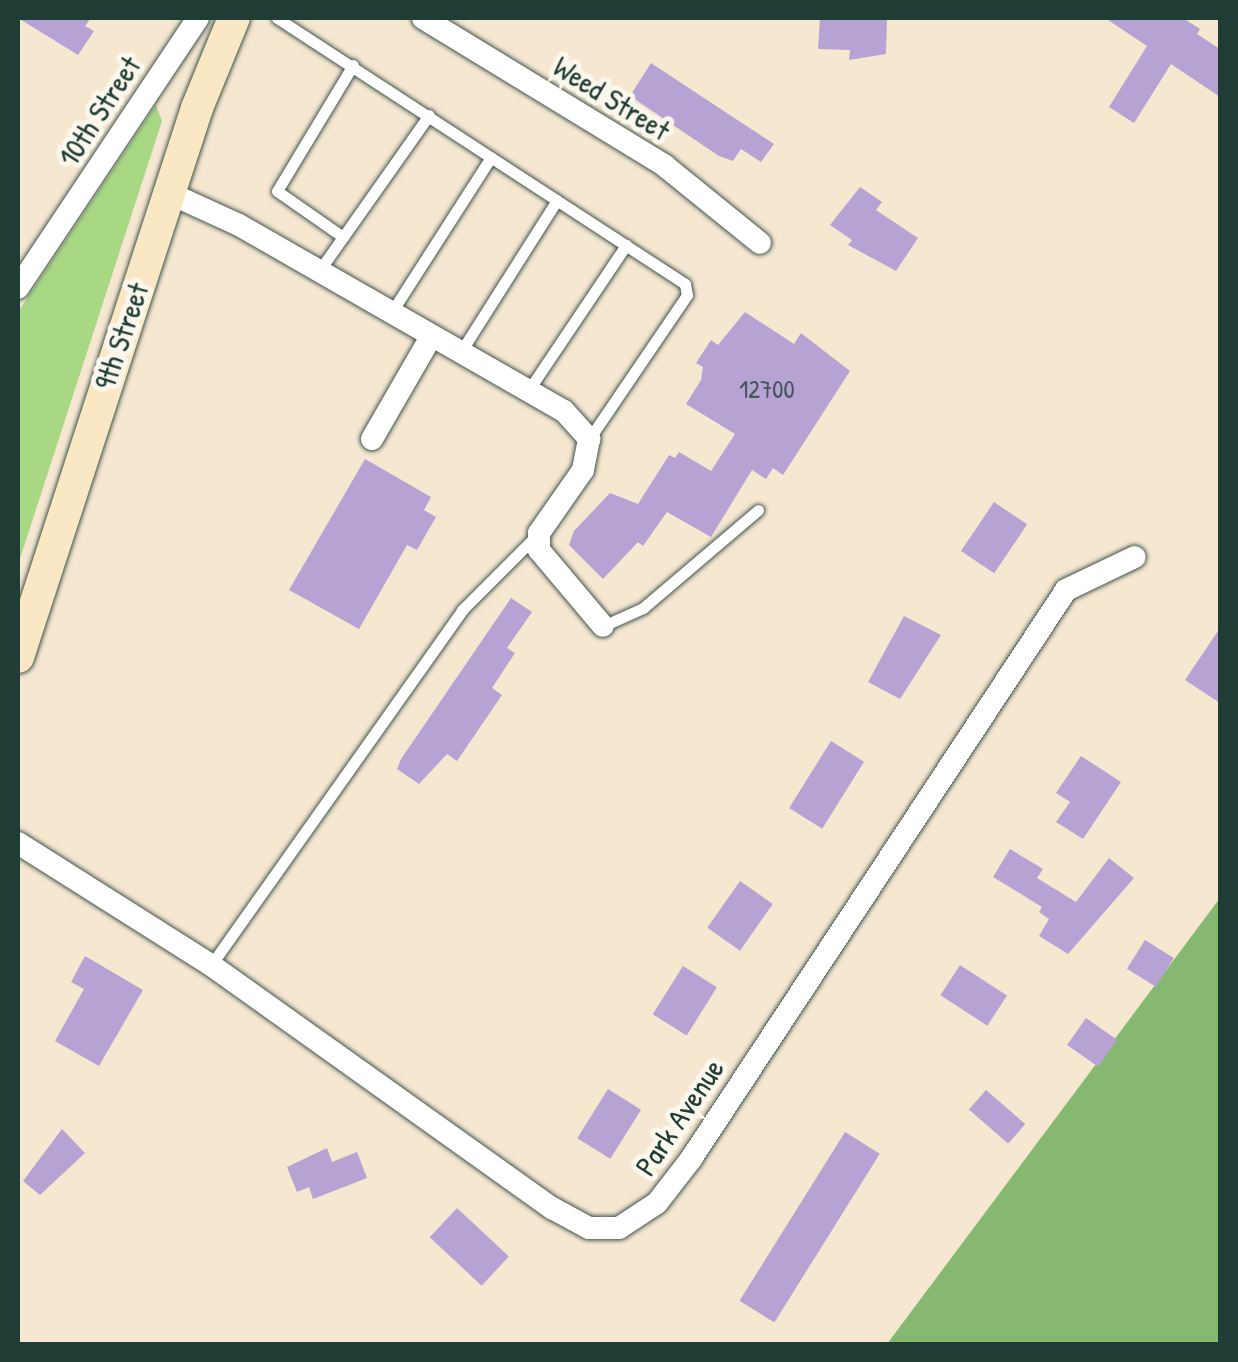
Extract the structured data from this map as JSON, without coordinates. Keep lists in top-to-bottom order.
{
  "streets": {
    "main road": ["9th Street"],
    "street": ["Weed Street", "10th Street", "Park Avenue"]
  },
  "house_numbers": ["12700"]
}
